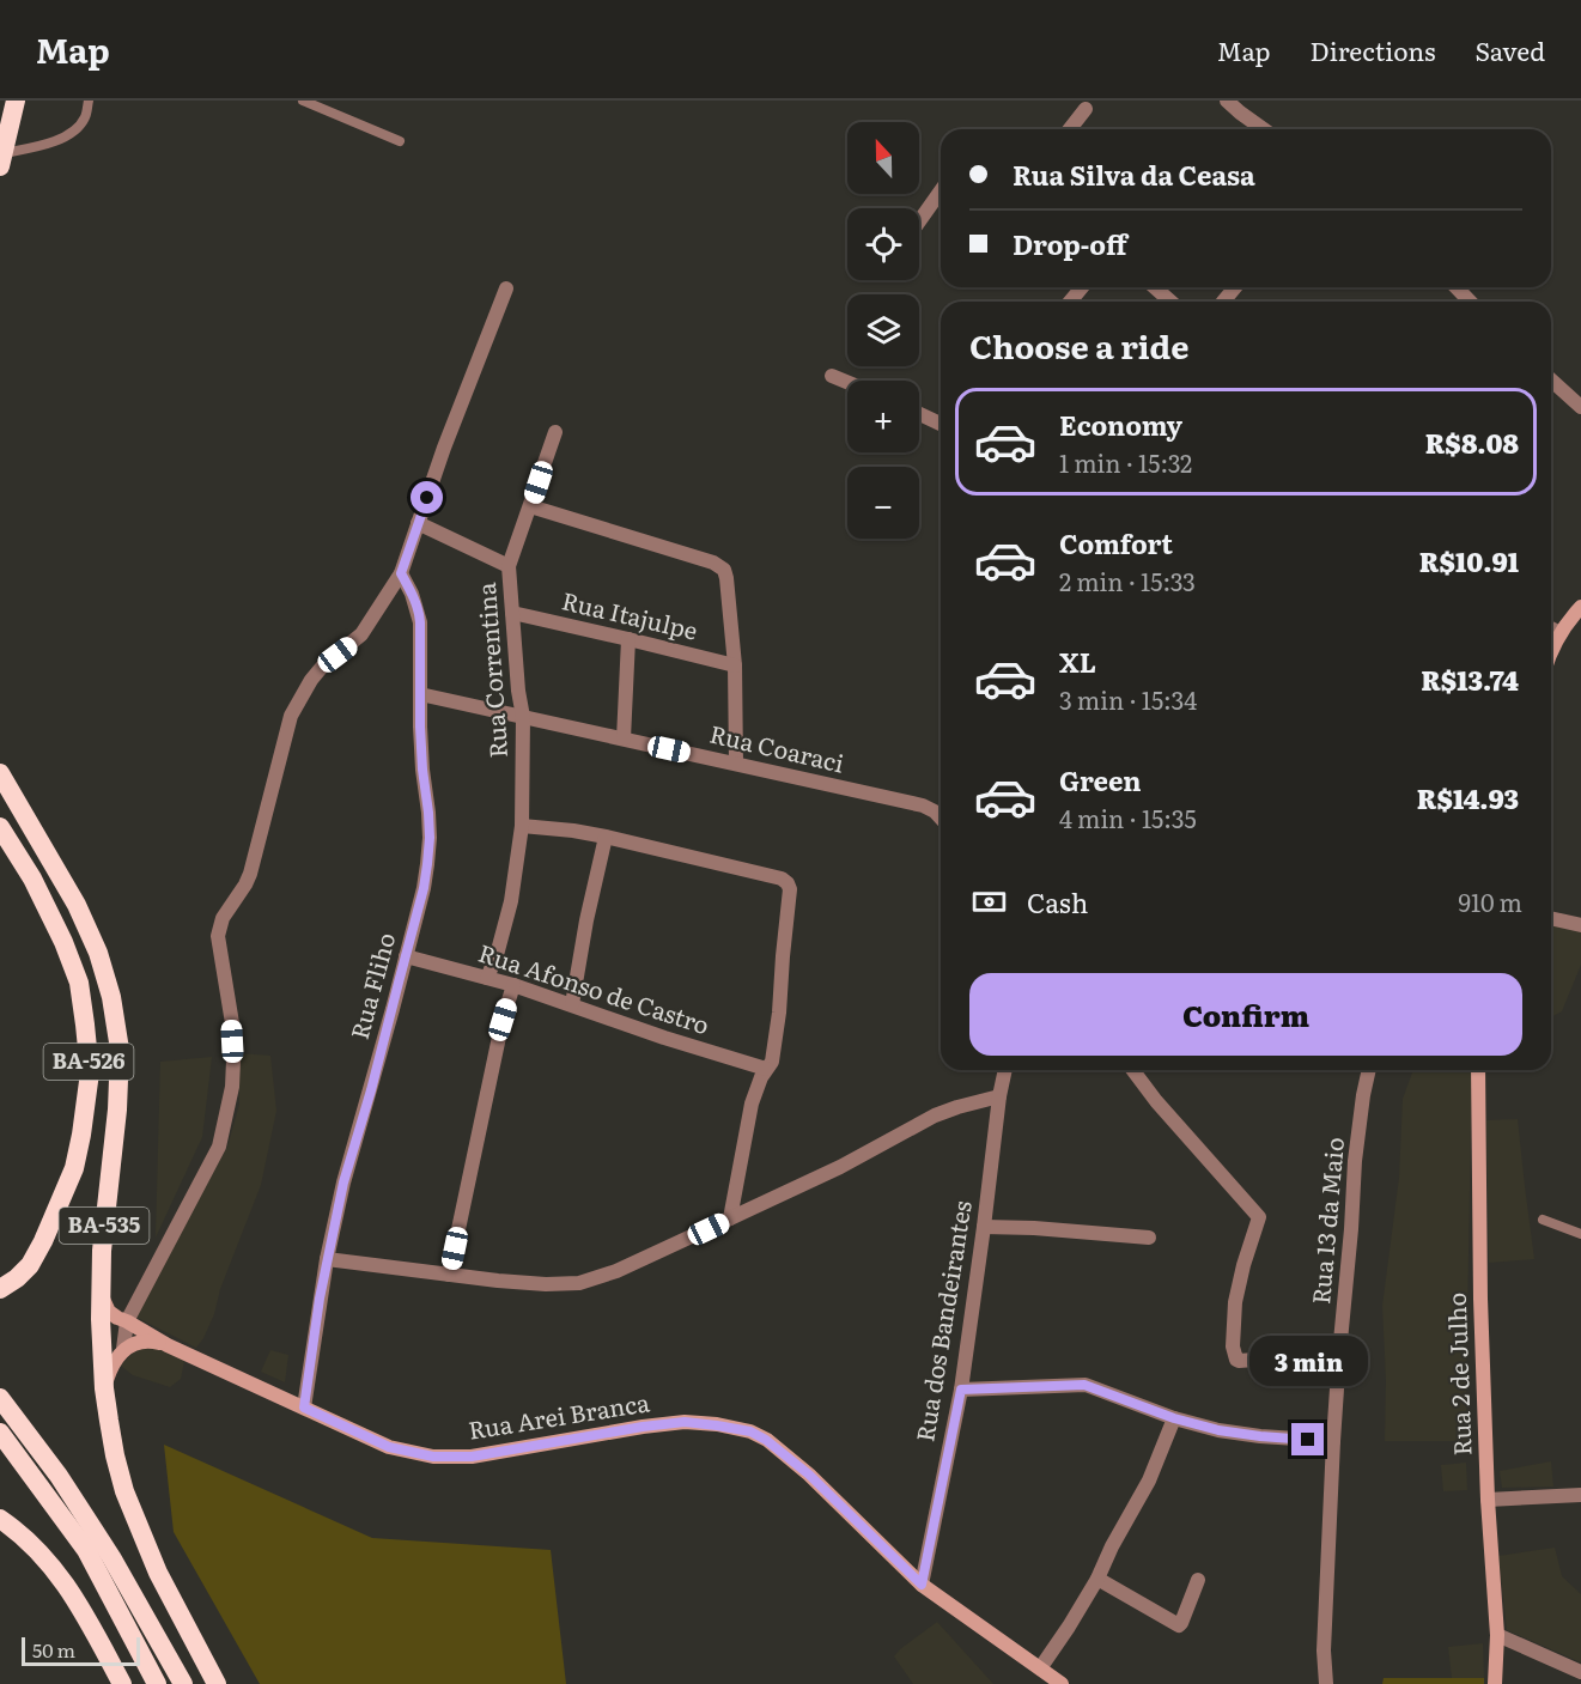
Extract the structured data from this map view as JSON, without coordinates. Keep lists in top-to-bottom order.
{
  "streets": {
    "highway": ["BA-526", "BA-535"],
    "main road": ["Rua 2 de Julho", "Rua Arei Branca"],
    "street": [
      "Rua Itajulpe",
      "Rua Correntina",
      "Rua Coaraci",
      "Rua Fliho",
      "Rua Afonso de Castro",
      "Rua 13 da Maio",
      "Rua dos Bandeirantes"
    ]
  },
  "crossings": [
    ["Rua Itajulpe", "Rua Correntina"],
    ["Rua Correntina", "Rua Coaraci"],
    ["Rua Correntina", "Rua Afonso de Castro"],
    ["Rua Coaraci", "Rua Fliho"],
    ["Rua Fliho", "Rua Afonso de Castro"],
    ["Rua Fliho", "Rua Arei Branca"],
    ["BA-535", "Rua Arei Branca"],
    ["Rua dos Bandeirantes", "Rua Arei Branca"]
  ],
  "scale_bar": "50 m",
  "north": "top",
  "page": {
    "header": "Map",
    "nav": ["Map", "Directions", "Saved"],
    "map_buttons": ["+", "−"],
    "banner": ["Rua Silva da Ceasa", "Drop-off"],
    "heading": "Choose a ride",
    "list": [
      {
        "name": "Economy",
        "note": "1 min · 15:32",
        "value": "R$8.08"
      },
      {
        "name": "Comfort",
        "note": "2 min · 15:33",
        "value": "R$10.91"
      },
      {
        "name": "XL",
        "note": "3 min · 15:34",
        "value": "R$13.74"
      },
      {
        "name": "Green",
        "note": "4 min · 15:35",
        "value": "R$14.93"
      }
    ],
    "pay": ["Cash", "910 m"],
    "buttons": "Confirm",
    "bubble": "3 min",
    "scale": "50 m"
  }
}
